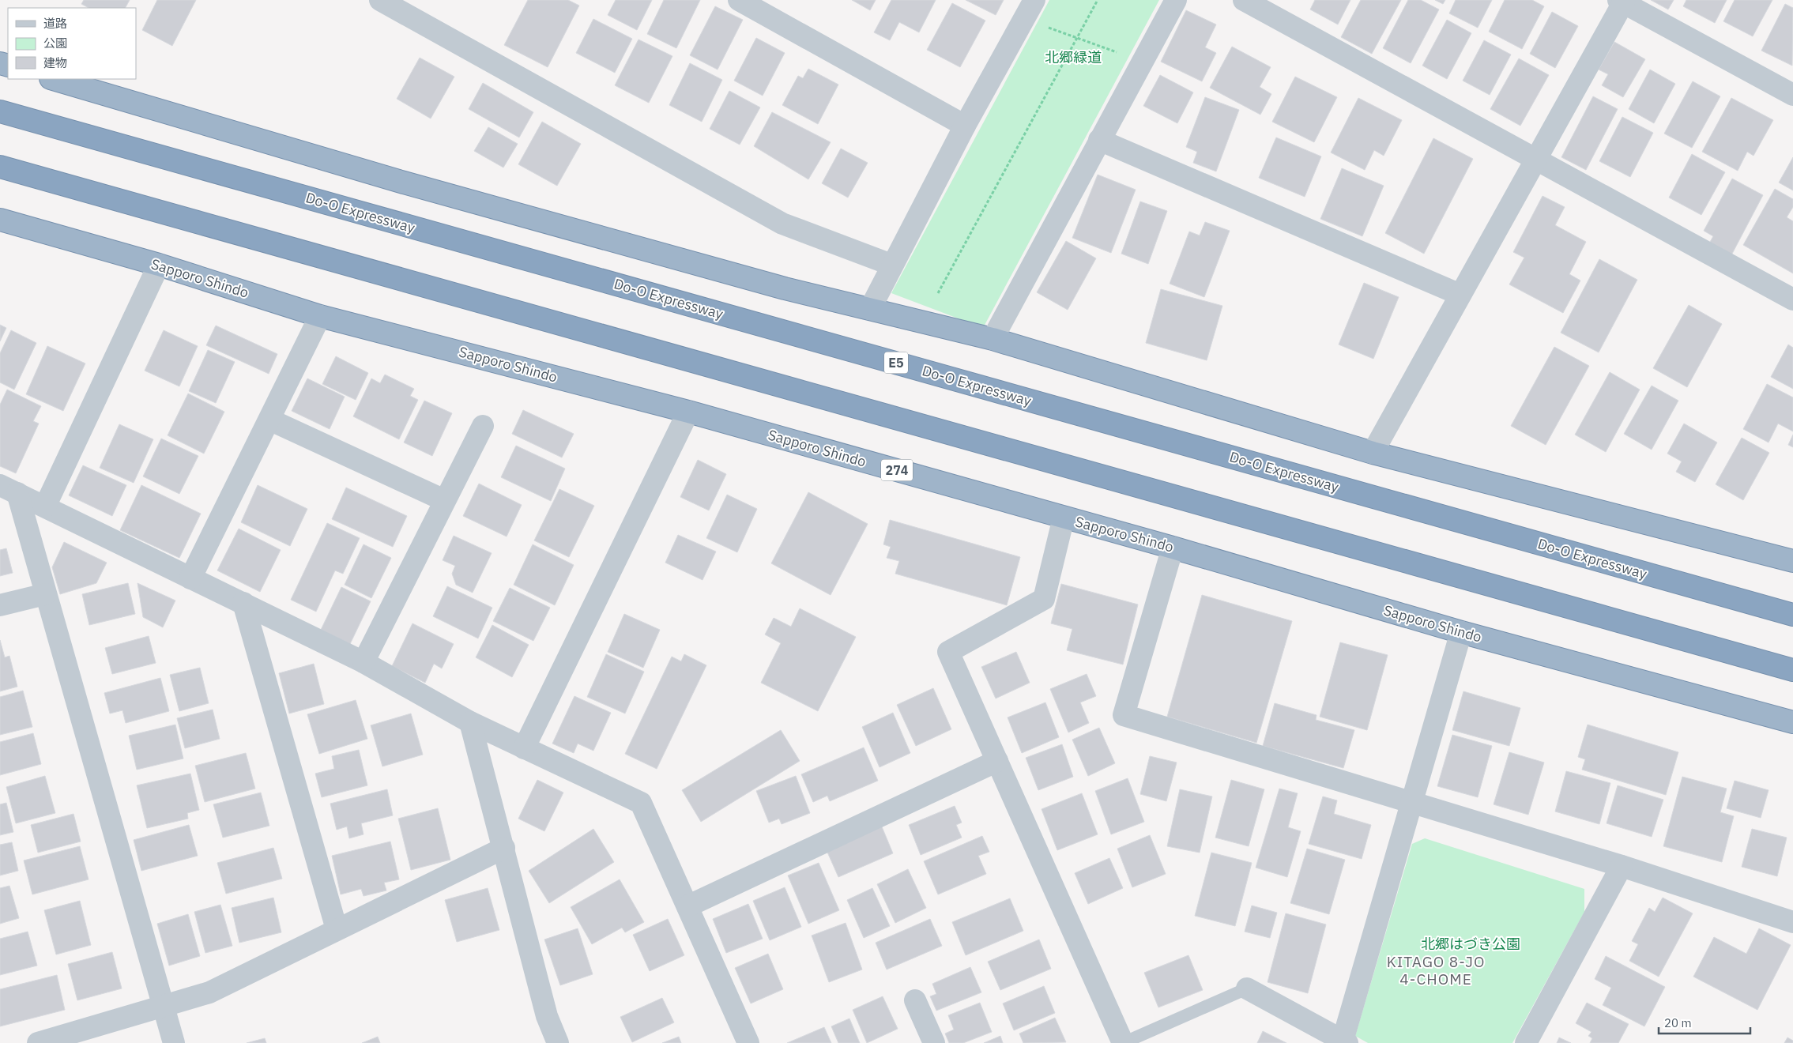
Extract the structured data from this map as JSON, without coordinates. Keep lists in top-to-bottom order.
{
  "streets": {
    "highway": [
      "Do-O Expressway",
      "Sapporo Shindo",
      "E5",
      "274"
    ]
  },
  "districts": ["KITAGO 8-JO 4-CHOME"],
  "parks": ["北郷緑道", "北郷はづき公園"],
  "legend": ["道路", "公園", "建物"],
  "scale_bar": "20 m"
}
